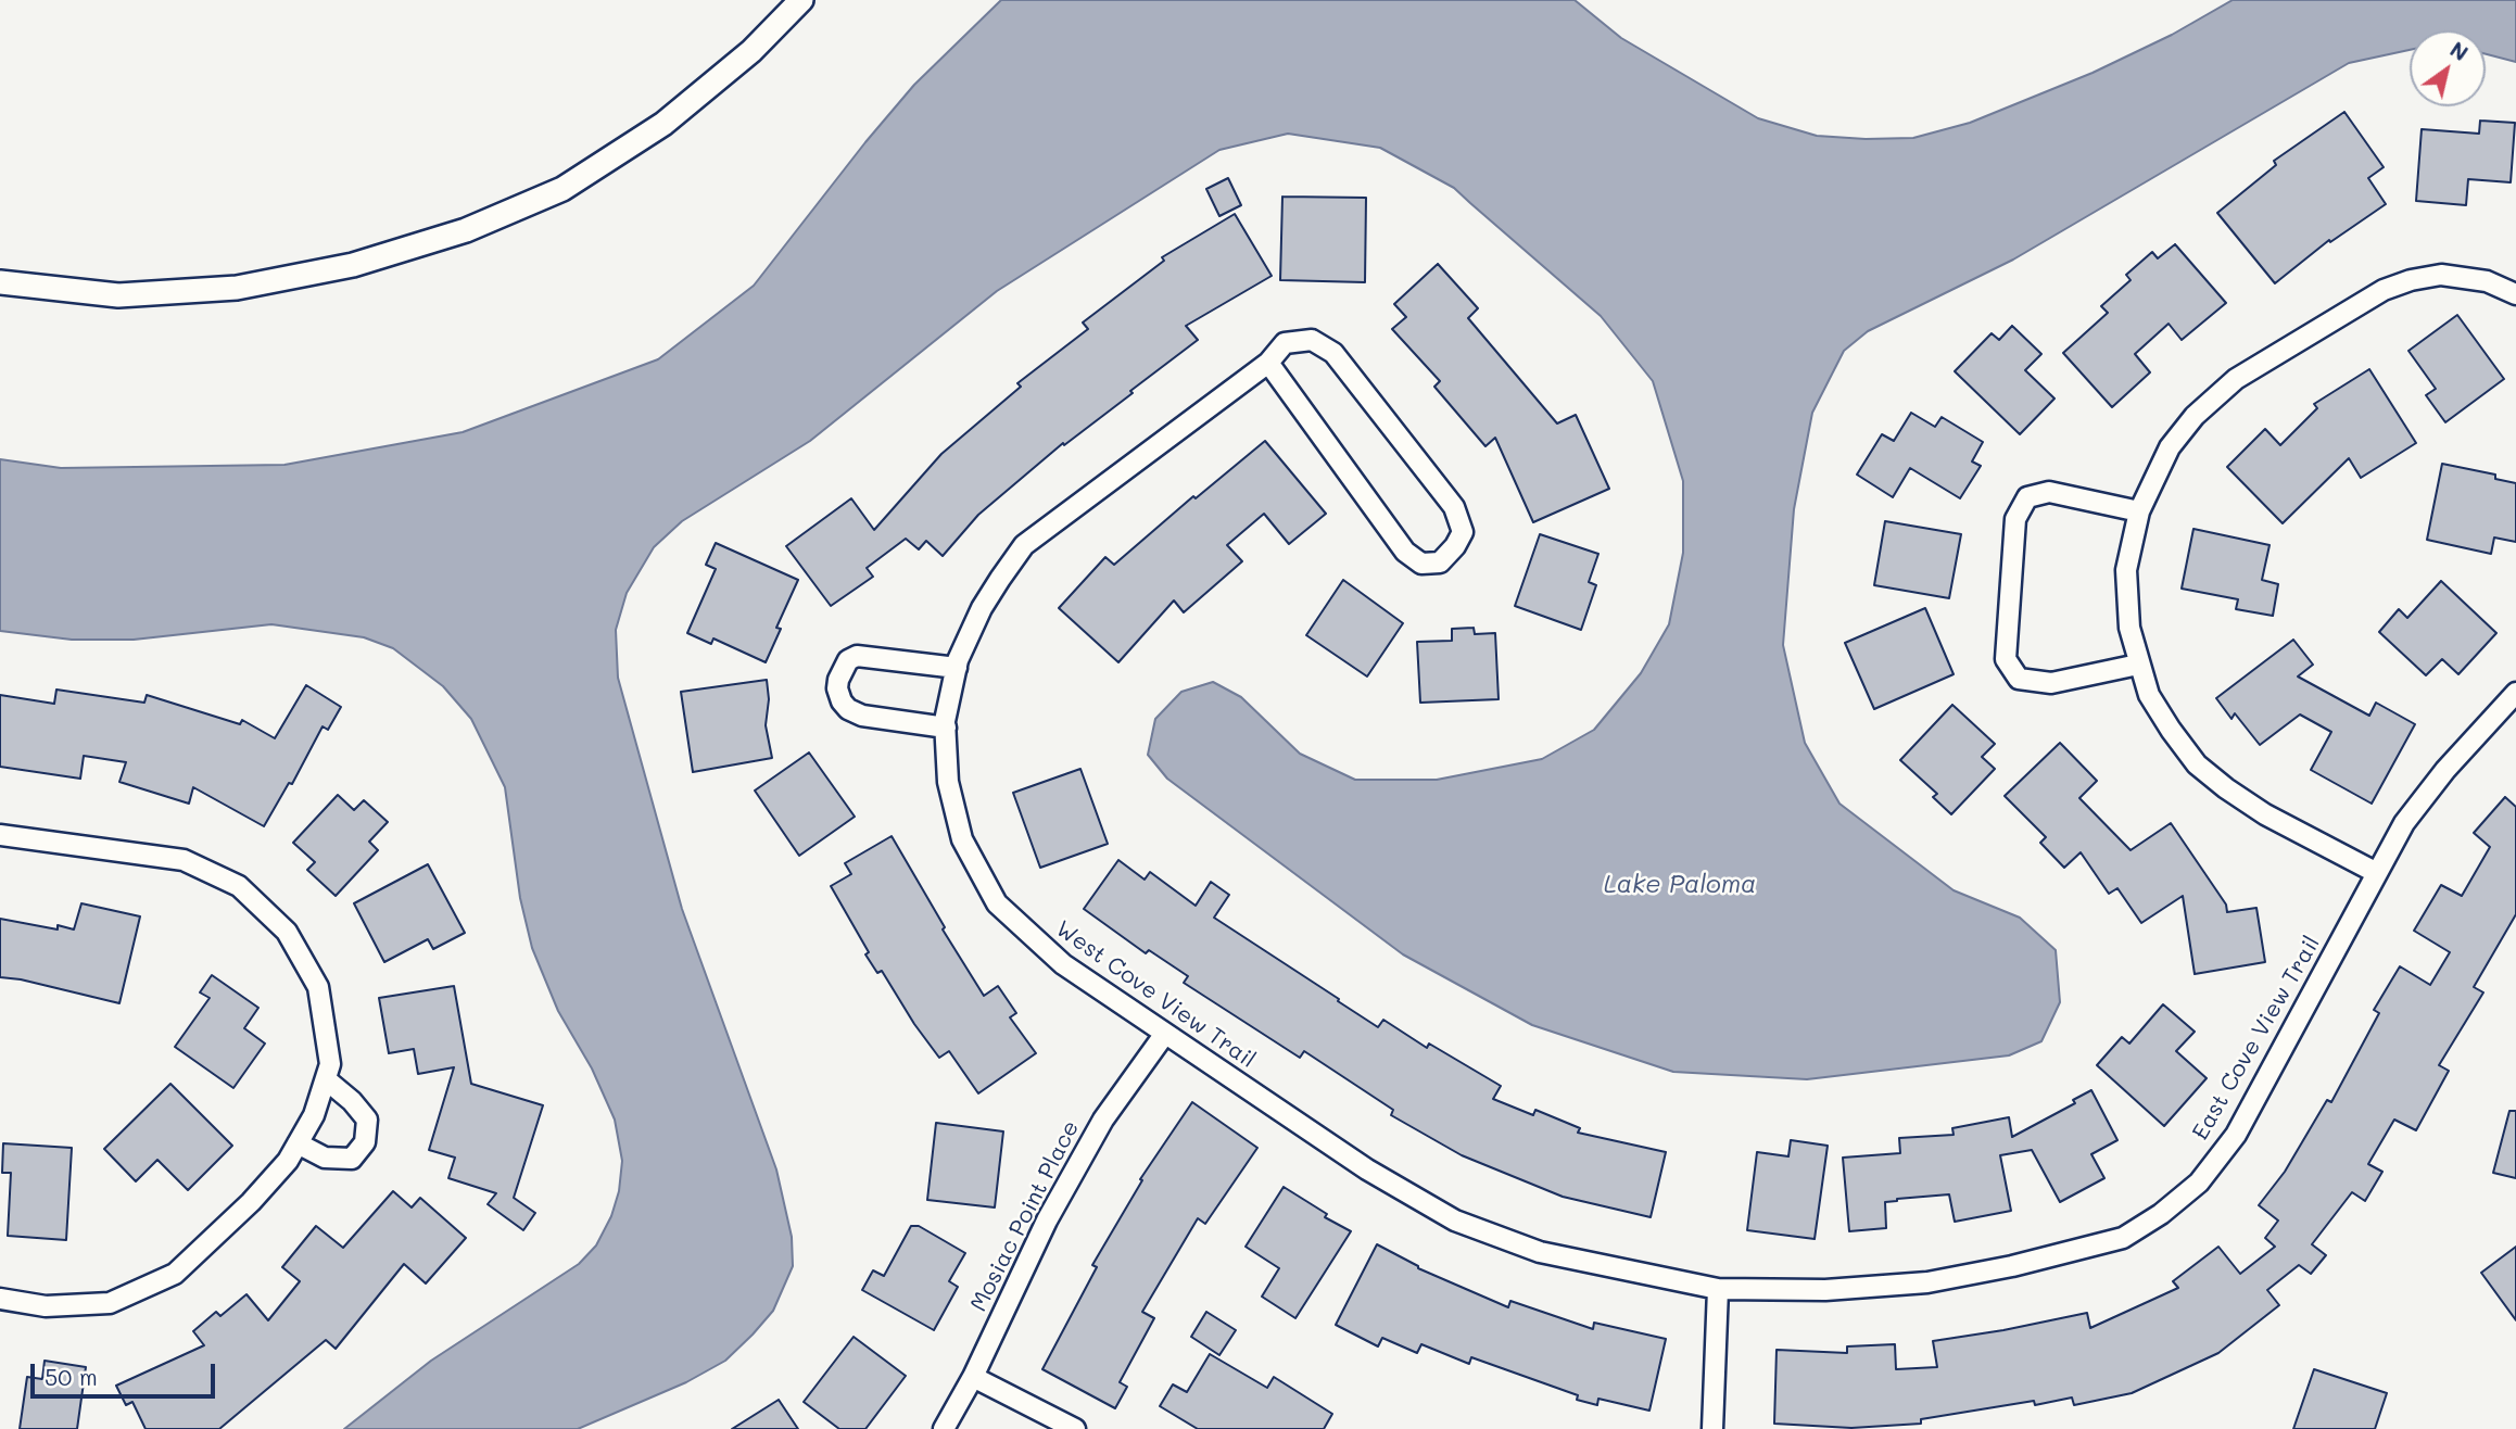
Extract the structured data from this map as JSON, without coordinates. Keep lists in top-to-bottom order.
{
  "streets": {
    "street": ["West Cove View Trail", "East Cove View Trail", "Mosiac Point Place"]
  },
  "crossings": [
    ["West Cove View Trail", "East Cove View Trail"],
    ["West Cove View Trail", "Mosiac Point Place"]
  ],
  "water": ["Lake Paloma"],
  "scale_bar": "50 m",
  "north": "top right"
}
